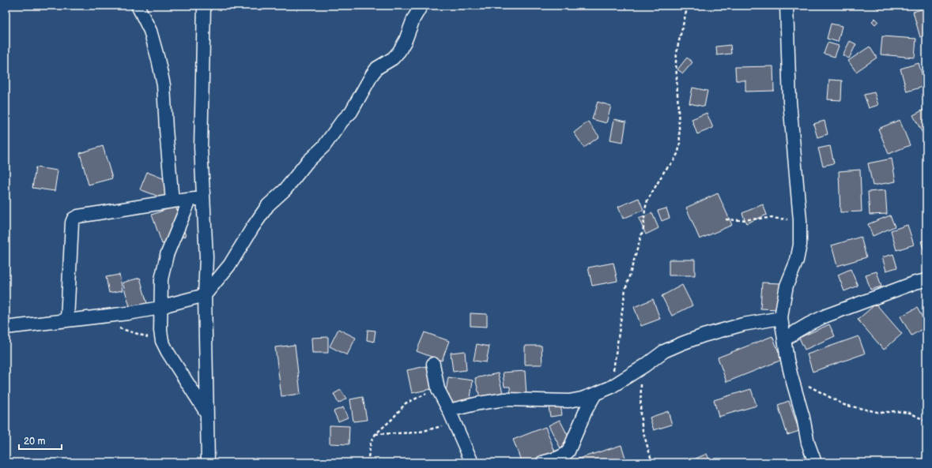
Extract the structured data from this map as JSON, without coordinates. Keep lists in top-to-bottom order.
{
  "scale_bar": "20 m"
}
